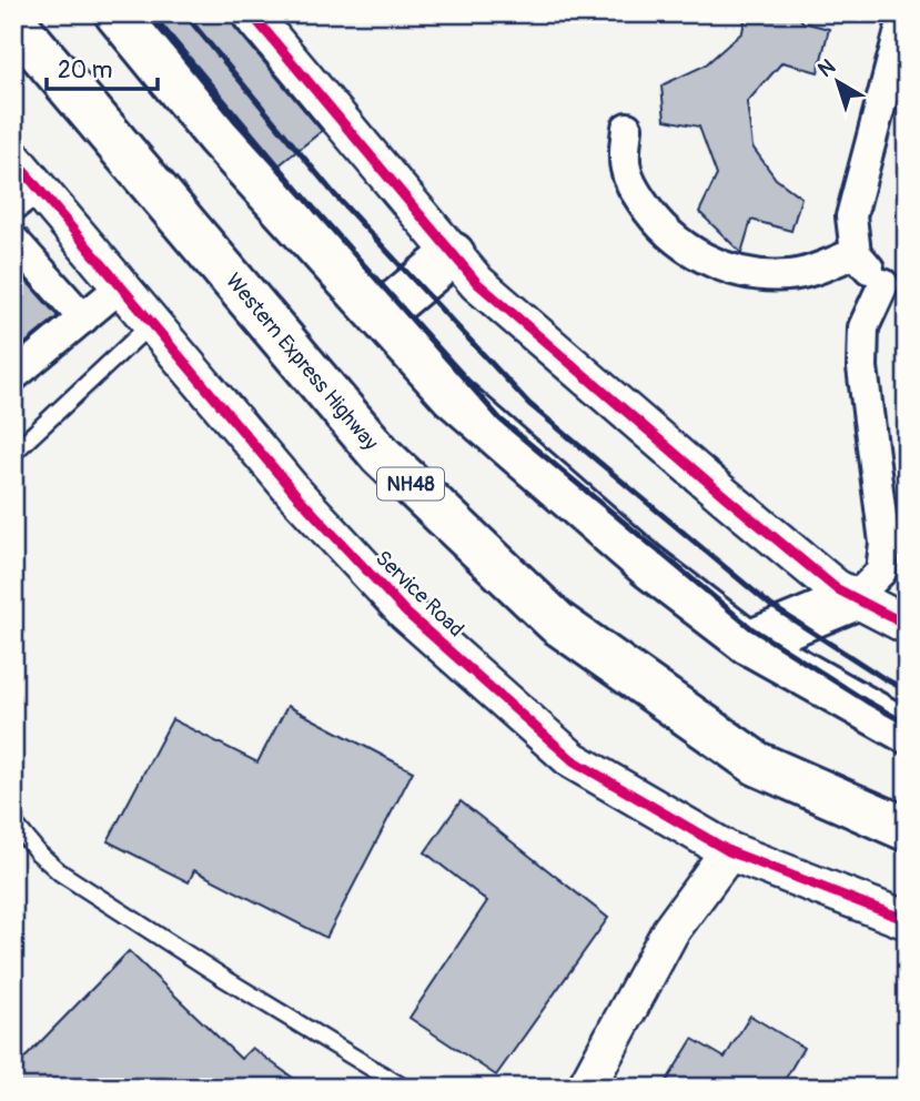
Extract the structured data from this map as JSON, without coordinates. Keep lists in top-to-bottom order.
{
  "streets": {
    "highway": ["Western Express Highway", "NH48"],
    "street": ["Service Road"]
  },
  "scale_bar": "20 m",
  "north": "top left"
}
